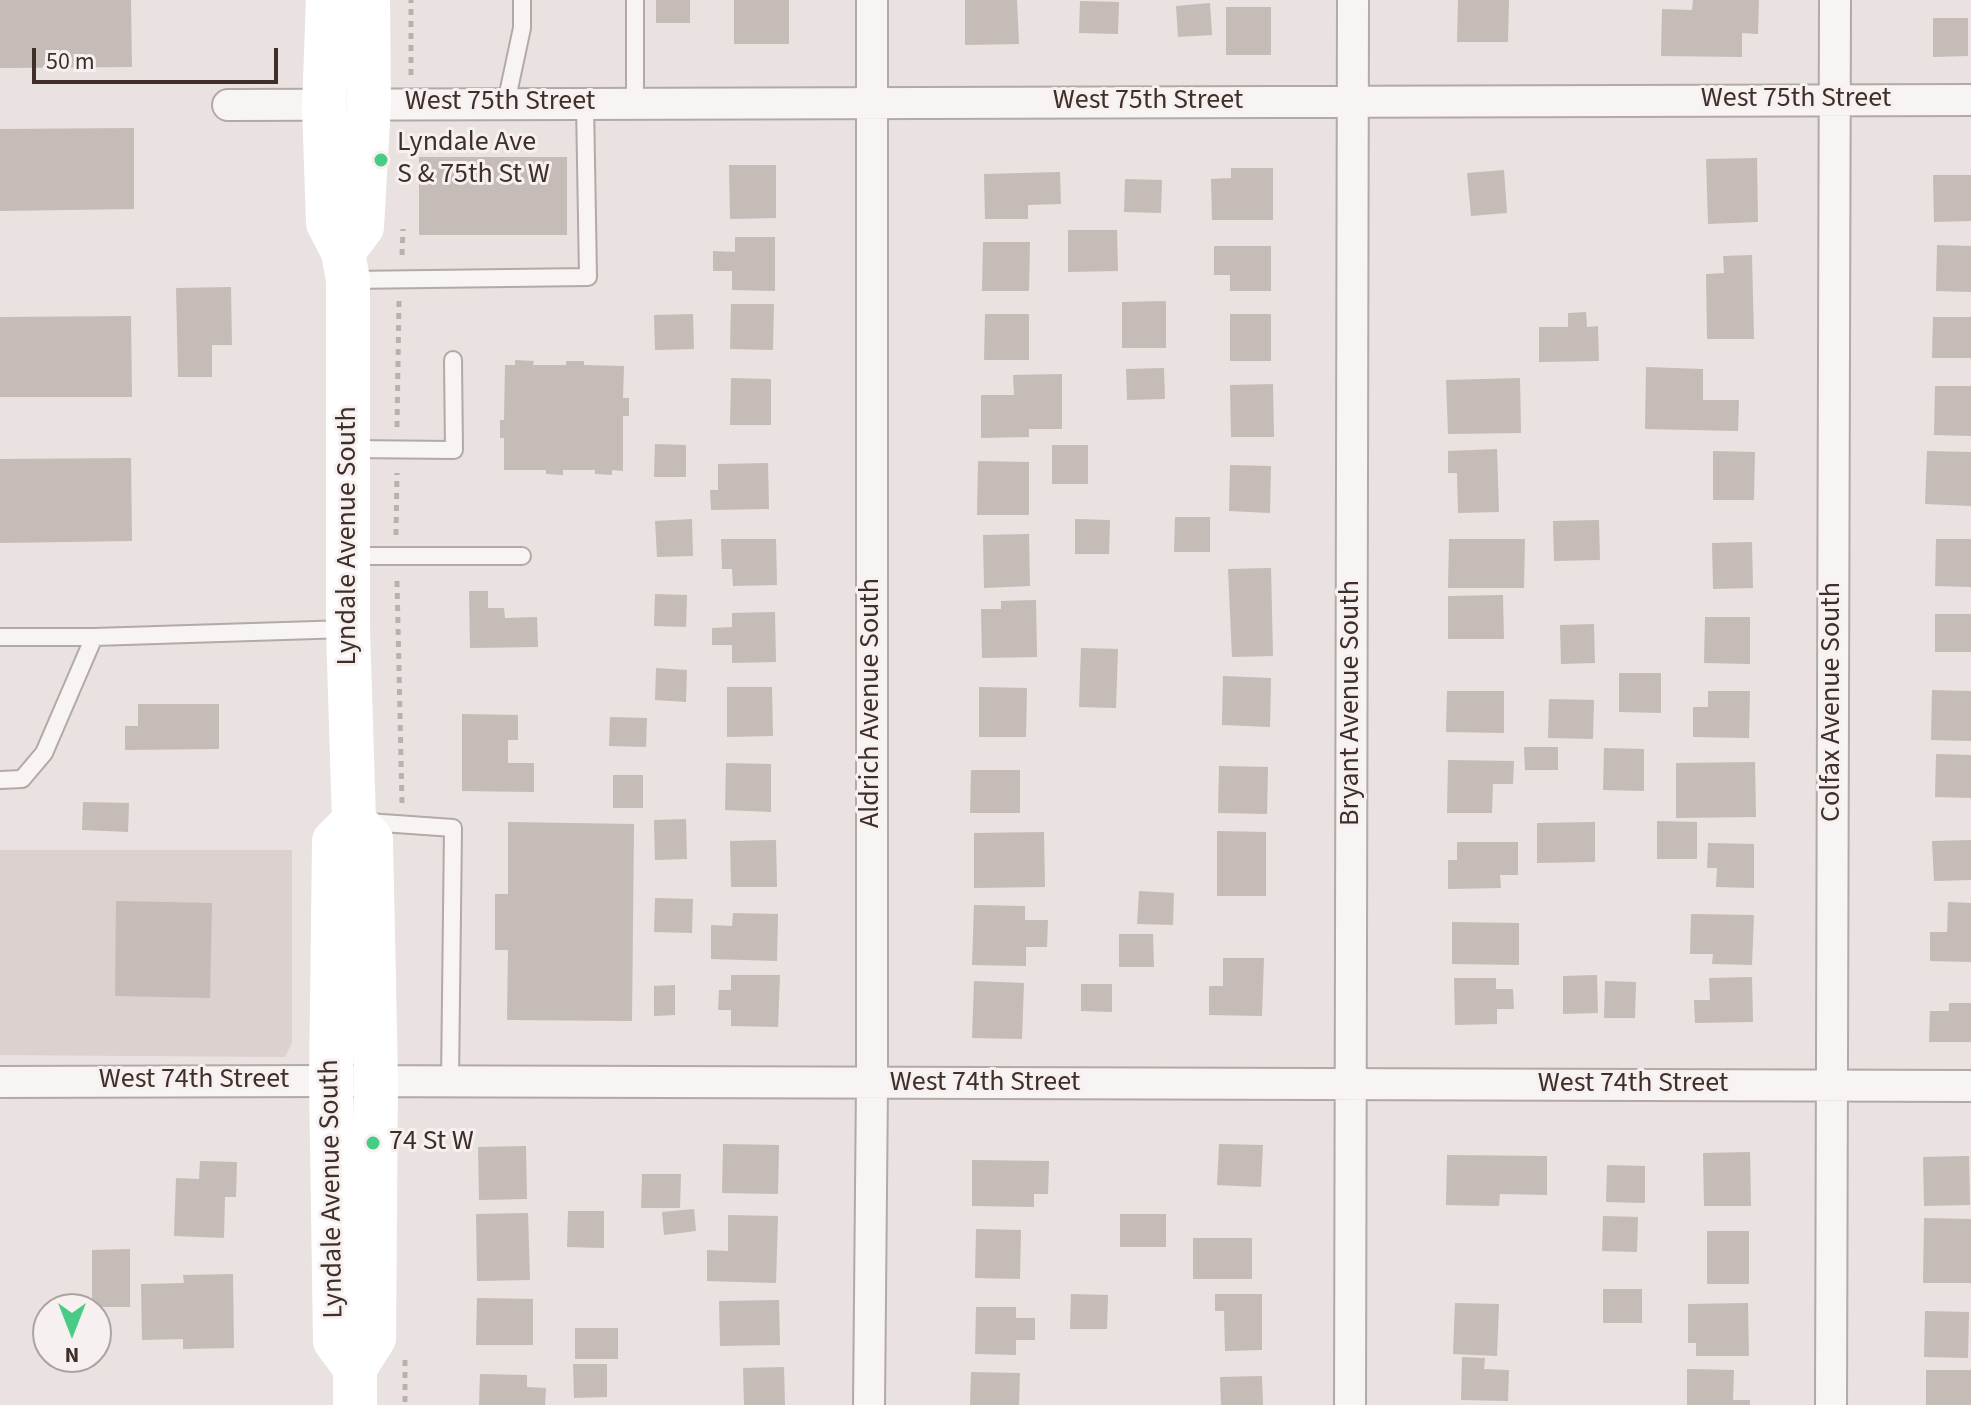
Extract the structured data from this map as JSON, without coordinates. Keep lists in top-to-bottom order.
{
  "streets": {
    "main road": ["Lyndale Avenue South"],
    "street": [
      "West 75th Street",
      "Colfax Avenue South",
      "Aldrich Avenue South",
      "Bryant Avenue South",
      "West 74th Street"
    ]
  },
  "crossings": [
    ["West 75th Street", "Lyndale Avenue South"],
    ["West 75th Street", "Colfax Avenue South"],
    ["West 75th Street", "Aldrich Avenue South"],
    ["West 75th Street", "Bryant Avenue South"],
    ["Lyndale Avenue South", "West 74th Street"],
    ["Colfax Avenue South", "West 74th Street"],
    ["Aldrich Avenue South", "West 74th Street"],
    ["Bryant Avenue South", "West 74th Street"]
  ],
  "places": ["Lyndale Ave S & 75th St W", "74 St W"],
  "scale_bar": "50 m",
  "north": "bottom"
}
